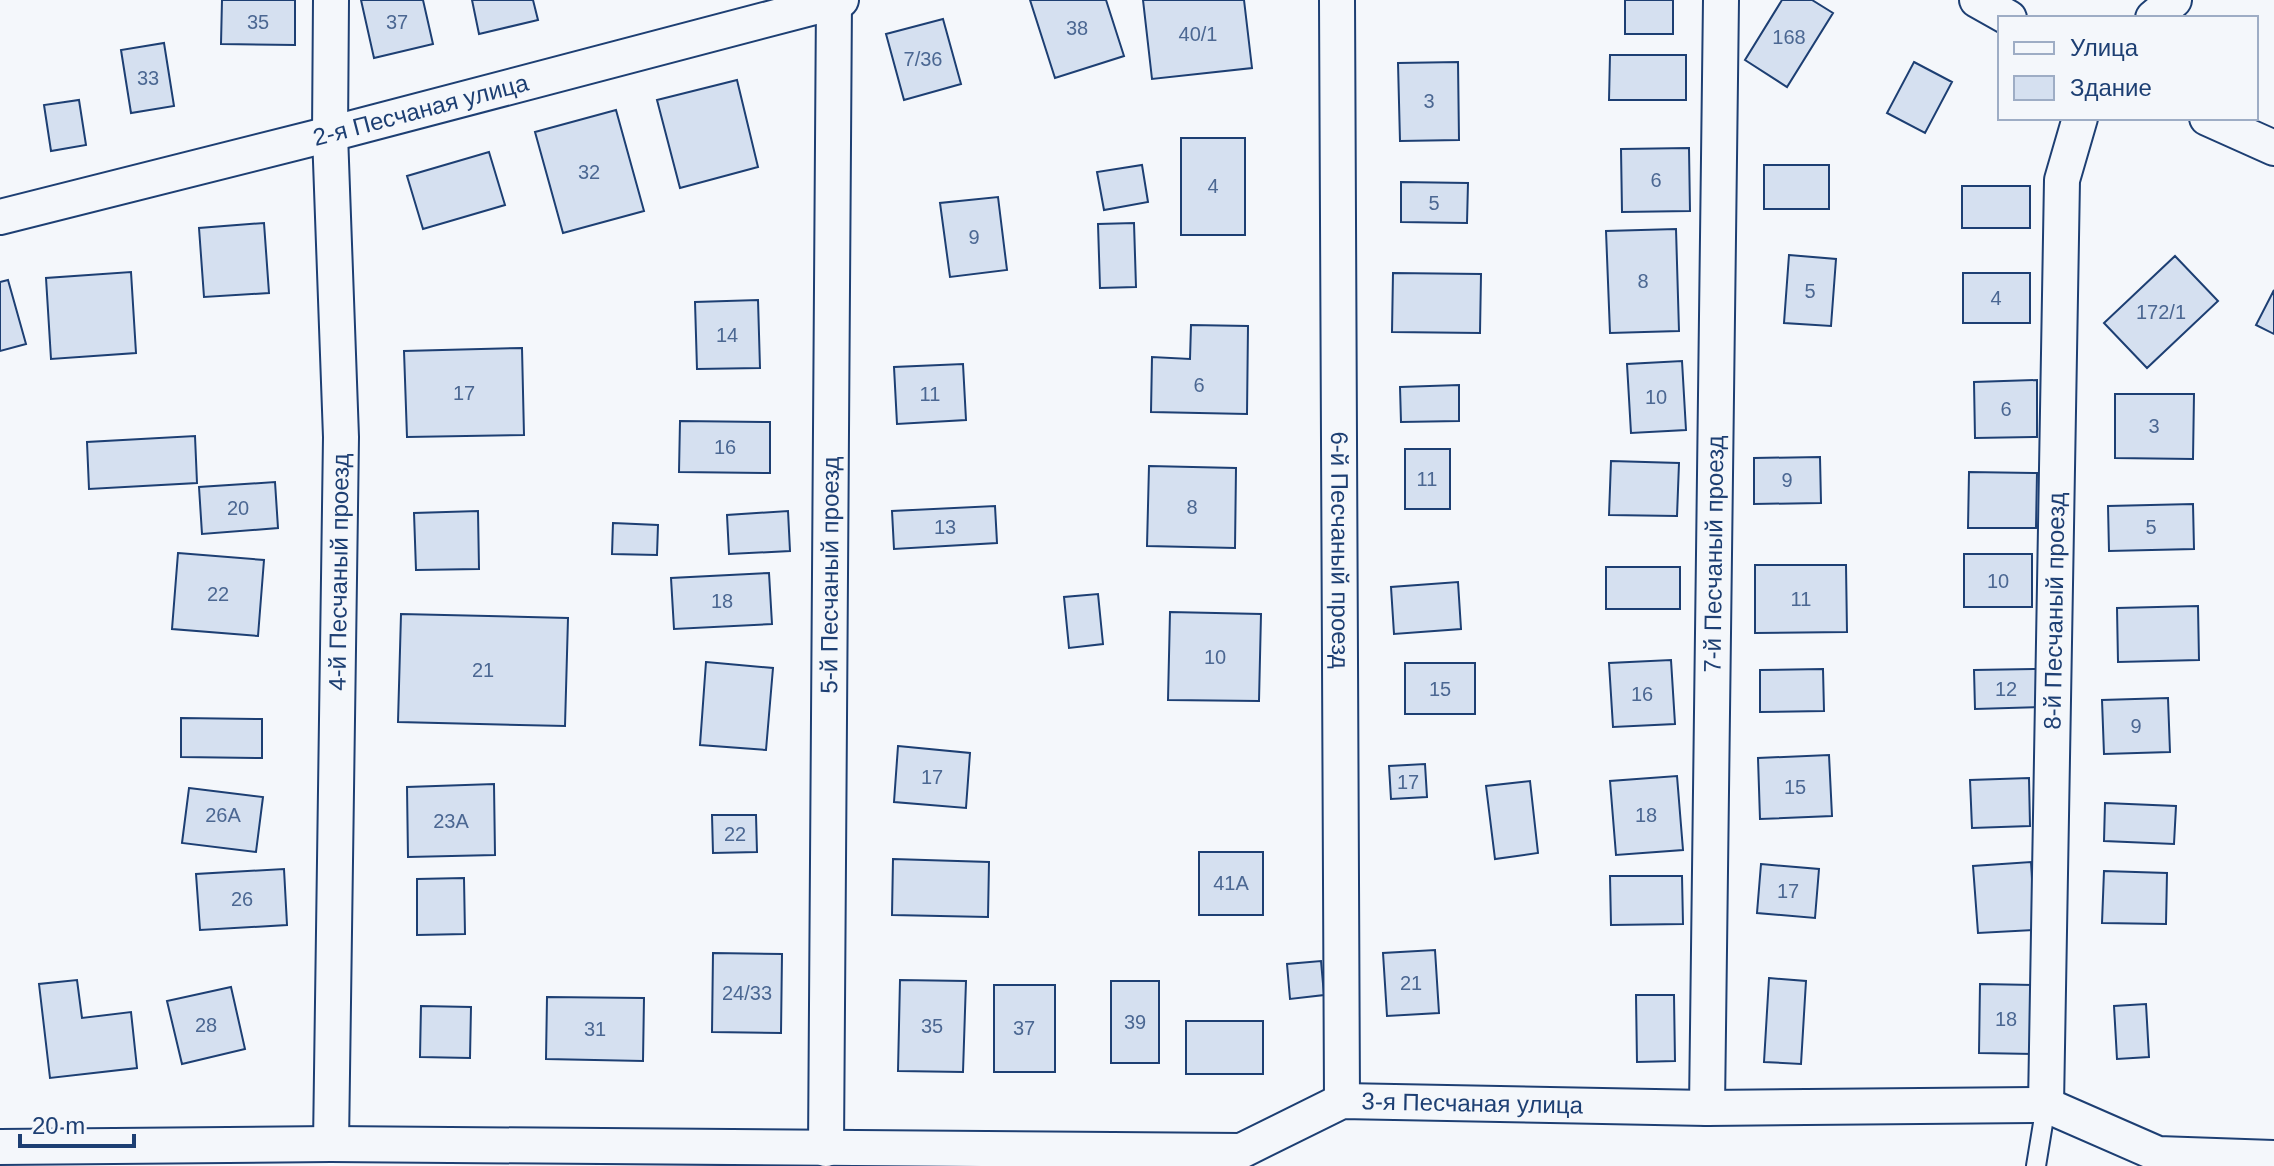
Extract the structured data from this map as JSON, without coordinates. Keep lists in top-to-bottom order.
{
  "streets": {
    "street": [
      "2-я Песчаная улица",
      "6-й Песчаный проезд",
      "7-й Песчаный проезд",
      "4-й Песчаный проезд",
      "5-й Песчаный проезд",
      "8-й Песчаный проезд",
      "3-я Песчаная улица"
    ]
  },
  "crossings": [
    ["2-я Песчаная улица", "4-й Песчаный проезд"],
    ["2-я Песчаная улица", "5-й Песчаный проезд"],
    ["6-й Песчаный проезд", "3-я Песчаная улица"],
    ["7-й Песчаный проезд", "3-я Песчаная улица"],
    ["4-й Песчаный проезд", "3-я Песчаная улица"],
    ["5-й Песчаный проезд", "3-я Песчаная улица"],
    ["8-й Песчаный проезд", "3-я Песчаная улица"]
  ],
  "house_numbers": [
    "35",
    "37",
    "38",
    "40/1",
    "168",
    "7/36",
    "33",
    "3",
    "32",
    "6",
    "4",
    "5",
    "9",
    "8",
    "5",
    "4",
    "172/1",
    "14",
    "6",
    "17",
    "11",
    "10",
    "6",
    "3",
    "16",
    "11",
    "9",
    "8",
    "20",
    "13",
    "5",
    "10",
    "22",
    "11",
    "18",
    "10",
    "21",
    "15",
    "12",
    "16",
    "9",
    "17",
    "17",
    "15",
    "26А",
    "18",
    "23А",
    "22",
    "41А",
    "17",
    "26",
    "21",
    "24/33",
    "18",
    "39",
    "28",
    "35",
    "37",
    "31"
  ],
  "legend": ["Улица", "Здание"],
  "scale_bar": "20 m"
}
